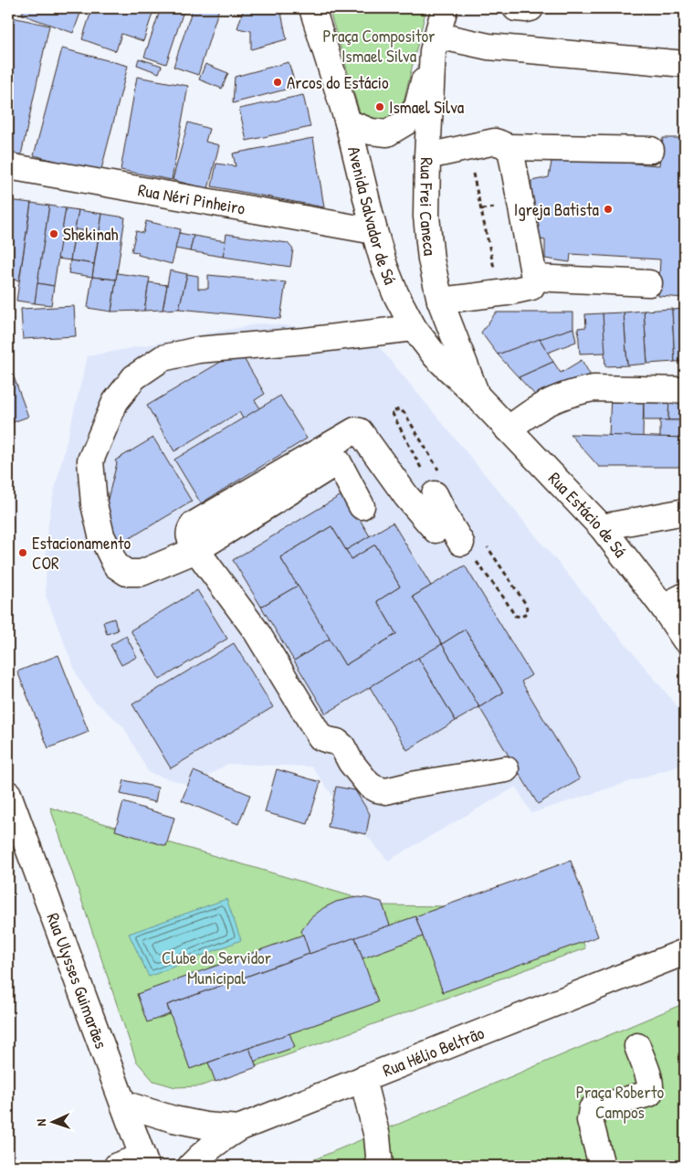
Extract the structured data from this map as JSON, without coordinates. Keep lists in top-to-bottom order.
{
  "streets": {
    "street": [
      "Rua Néri Pinheiro",
      "Rua Frei Caneca",
      "Avenida Salvador de Sá",
      "Rua Estácio de Sá",
      "Rua Ulysses Guimarães",
      "Rua Hélio Beltrão"
    ]
  },
  "crossings": [
    ["Rua Néri Pinheiro", "Avenida Salvador de Sá"],
    ["Rua Frei Caneca", "Avenida Salvador de Sá"],
    ["Rua Frei Caneca", "Rua Estácio de Sá"],
    ["Avenida Salvador de Sá", "Rua Estácio de Sá"]
  ],
  "parks": ["Praça Compositor Ismael Silva", "Clube do Servidor Municipal", "Praça Roberto Campos"],
  "places": [
    "Arcos do Estácio",
    "Ismael Silva",
    "Igreja Batista",
    "Shekinah",
    "Estacionamento COR"
  ],
  "north": "left"
}
